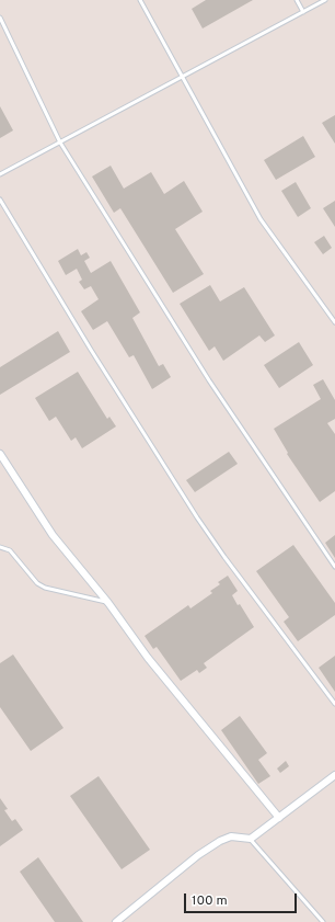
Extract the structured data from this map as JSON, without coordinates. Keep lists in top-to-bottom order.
{
  "scale_bar": "100 m"
}
